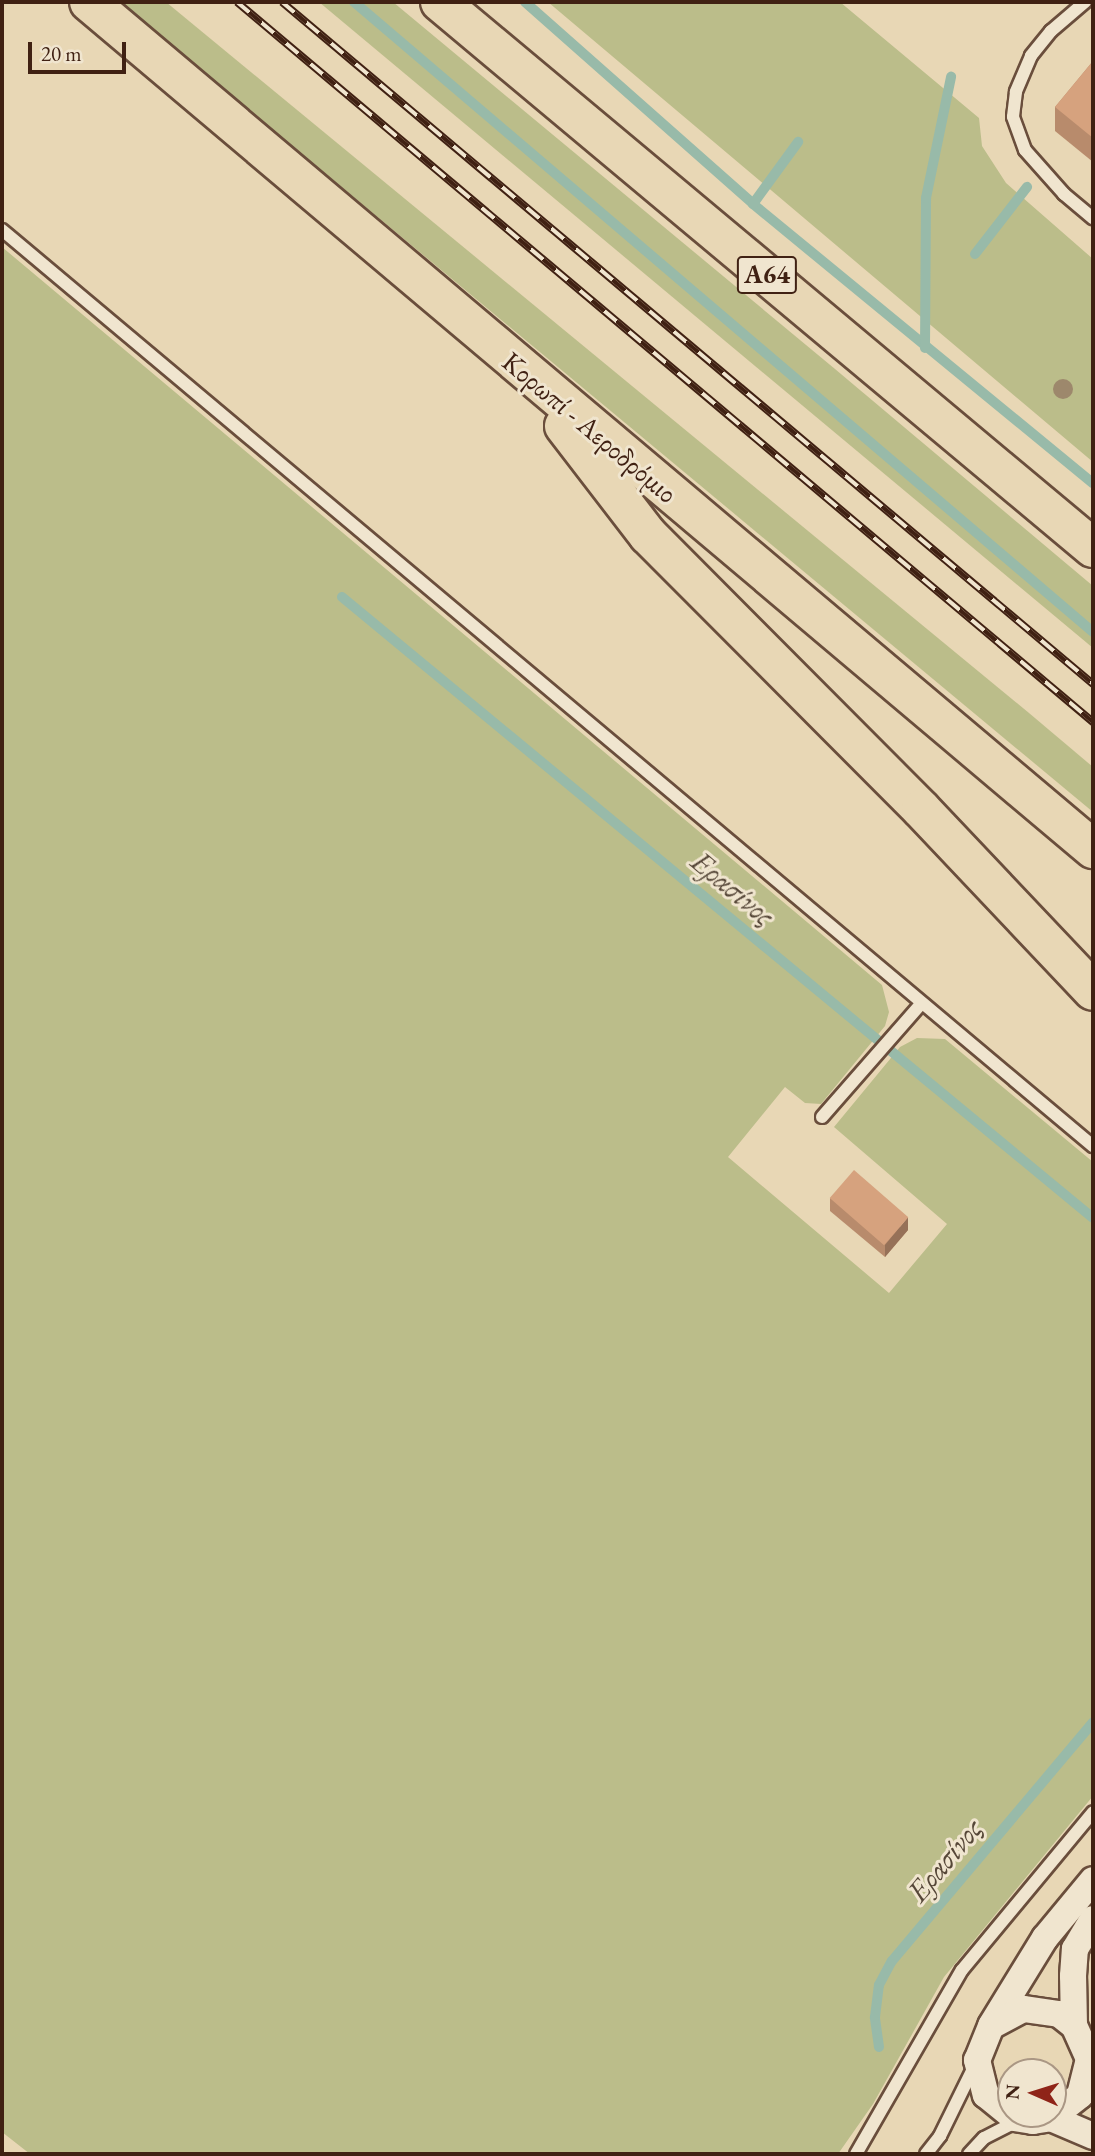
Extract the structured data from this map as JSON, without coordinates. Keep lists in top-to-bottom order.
{
  "streets": {
    "highway": ["Α64", "Κορωπί - Αεροδρόμιο"]
  },
  "water": ["Ερασίνος"],
  "scale_bar": "20 m",
  "north": "left"
}
